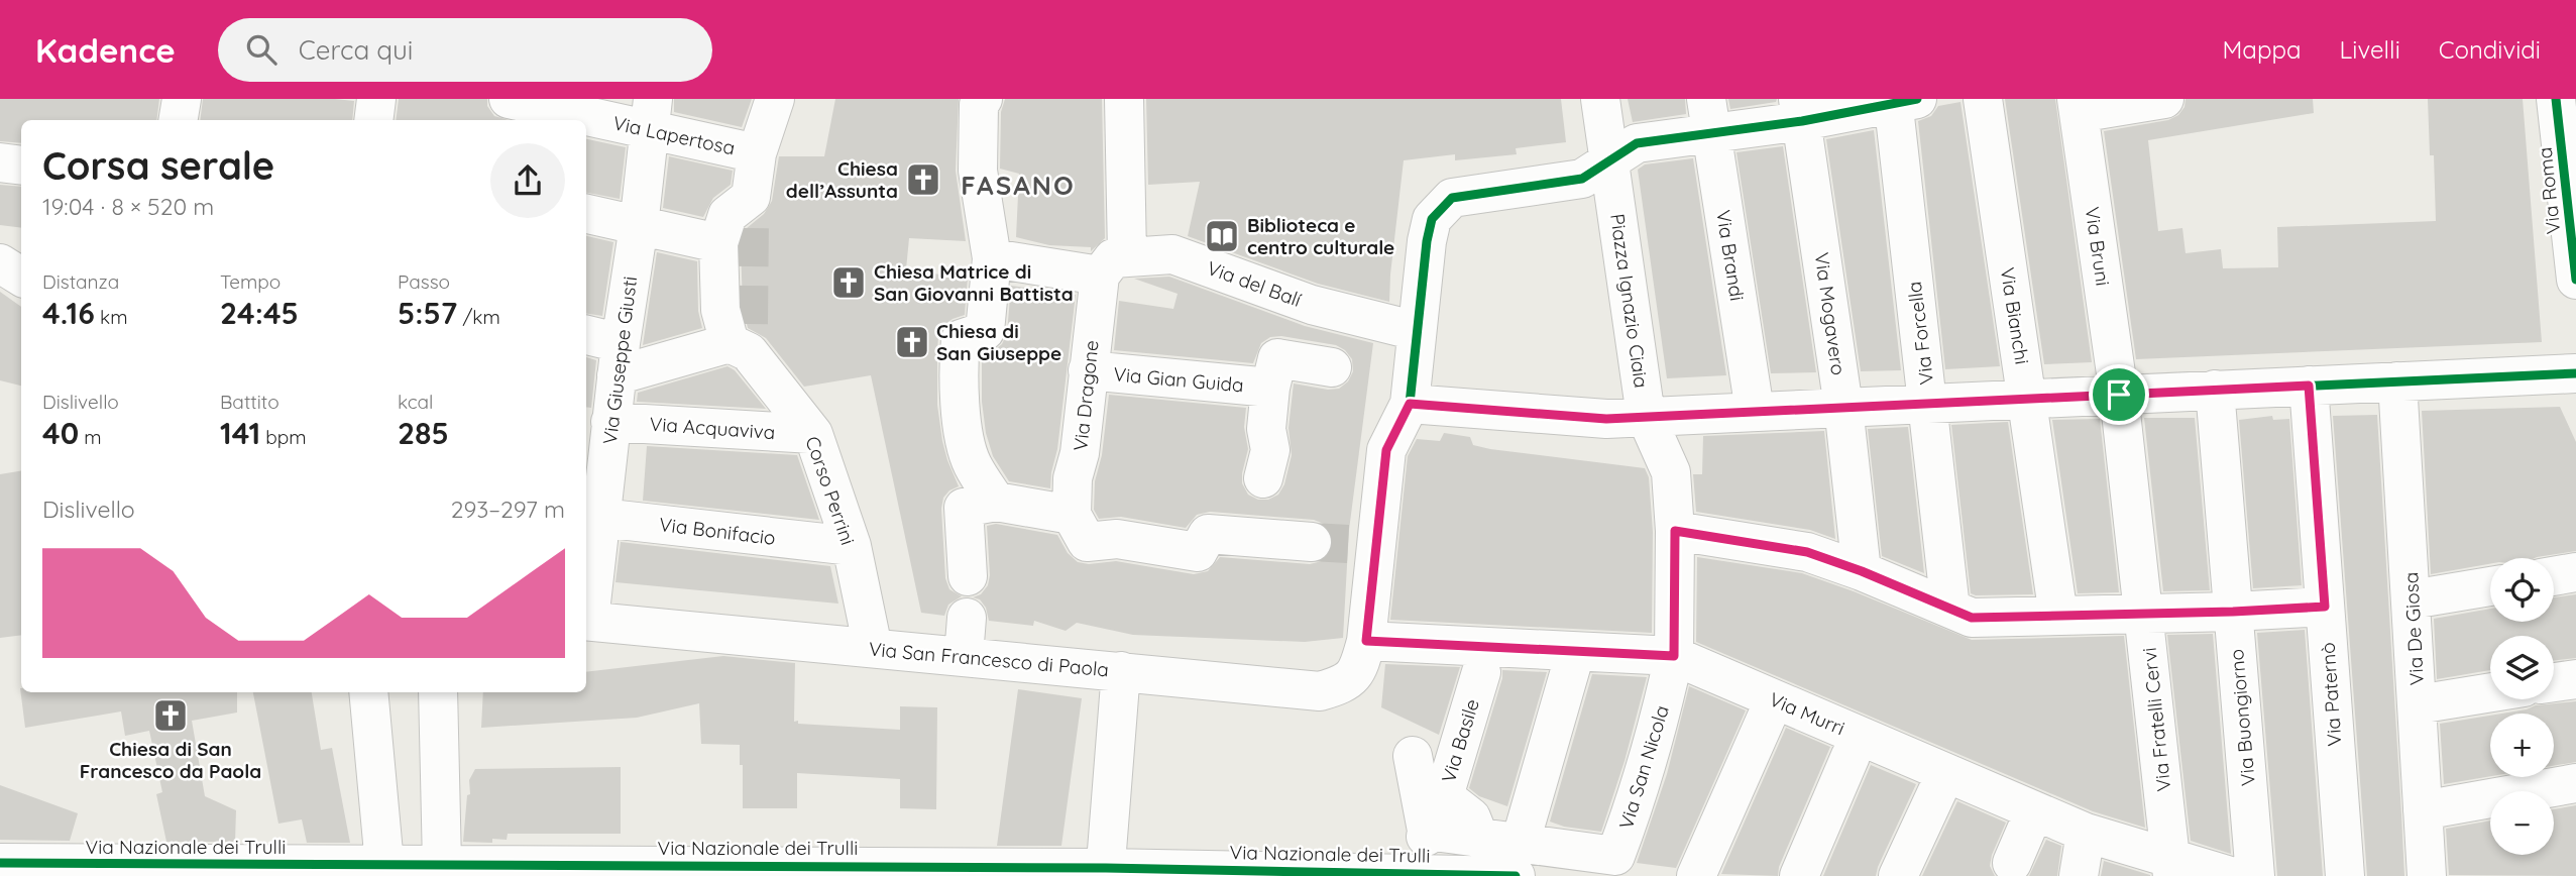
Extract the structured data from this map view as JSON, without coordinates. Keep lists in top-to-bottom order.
{
  "streets": {
    "street": [
      "Via Lapertosa",
      "Via Roma",
      "Via Bruni",
      "Via Brandi",
      "Via del Balí",
      "Piazza Ignazio Ciaia",
      "Via Mogavero",
      "Via Bianchi",
      "Via Forcella",
      "Via Giuseppe Giusti",
      "Via Gian Guida",
      "Via Dragone",
      "Via Acquaviva",
      "Corso Perrini",
      "Via Bonifacio",
      "Via De Giosa",
      "Via San Francesco di Paola",
      "Via Paternò",
      "Via Murri",
      "Via Buongiorno",
      "Via Fratelli Cervi",
      "Via Basile",
      "Via San Nicola",
      "Via Nazionale dei Trulli"
    ]
  },
  "crossings": [
    ["Via Lapertosa", "Via Giuseppe Giusti"],
    ["Via Lapertosa", "Corso Perrini"],
    ["Via Bruni", "Via Fratelli Cervi"],
    ["Via del Balí", "Via Dragone"],
    ["Piazza Ignazio Ciaia", "Via San Francesco di Paola"],
    ["Piazza Ignazio Ciaia", "Via San Nicola"],
    ["Via Giuseppe Giusti", "Via Acquaviva"],
    ["Via Giuseppe Giusti", "Via Bonifacio"],
    ["Via Giuseppe Giusti", "Via San Francesco di Paola"],
    ["Via Gian Guida", "Via Dragone"],
    ["Via Acquaviva", "Corso Perrini"],
    ["Corso Perrini", "Via Bonifacio"],
    ["Corso Perrini", "Via San Francesco di Paola"],
    ["Via San Francesco di Paola", "Via Murri"],
    ["Via Murri", "Via Fratelli Cervi"],
    ["Via Murri", "Via San Nicola"],
    ["Via Basile", "Via San Nicola"],
    ["Via Basile", "Via Nazionale dei Trulli"],
    ["Via San Nicola", "Via Nazionale dei Trulli"]
  ],
  "districts": ["FASANO"],
  "places": {
    "church": [
      "Chiesa dell’Assunta",
      "Chiesa Matrice di San Giovanni Battista",
      "Chiesa di San Giuseppe",
      "Chiesa di San Francesco da Paola"
    ],
    "library": ["Biblioteca e centro culturale"]
  },
  "page": {
    "header": "Kadence",
    "search": "Cerca qui",
    "nav": ["Mappa", "Livelli", "Condividi"],
    "heading": ["Corsa serale", "19:04 · 8 × 520 m"],
    "stats": [
      ["Distanza", "4.16 km"],
      ["Tempo", "24:45"],
      ["Passo", "5:57 /km"],
      ["Dislivello", "40 m"],
      ["Battito", "141 bpm"],
      ["kcal", "285"]
    ],
    "chart": ["Dislivello", "293–297 m"],
    "map_buttons": ["+", "−"]
  }
}
